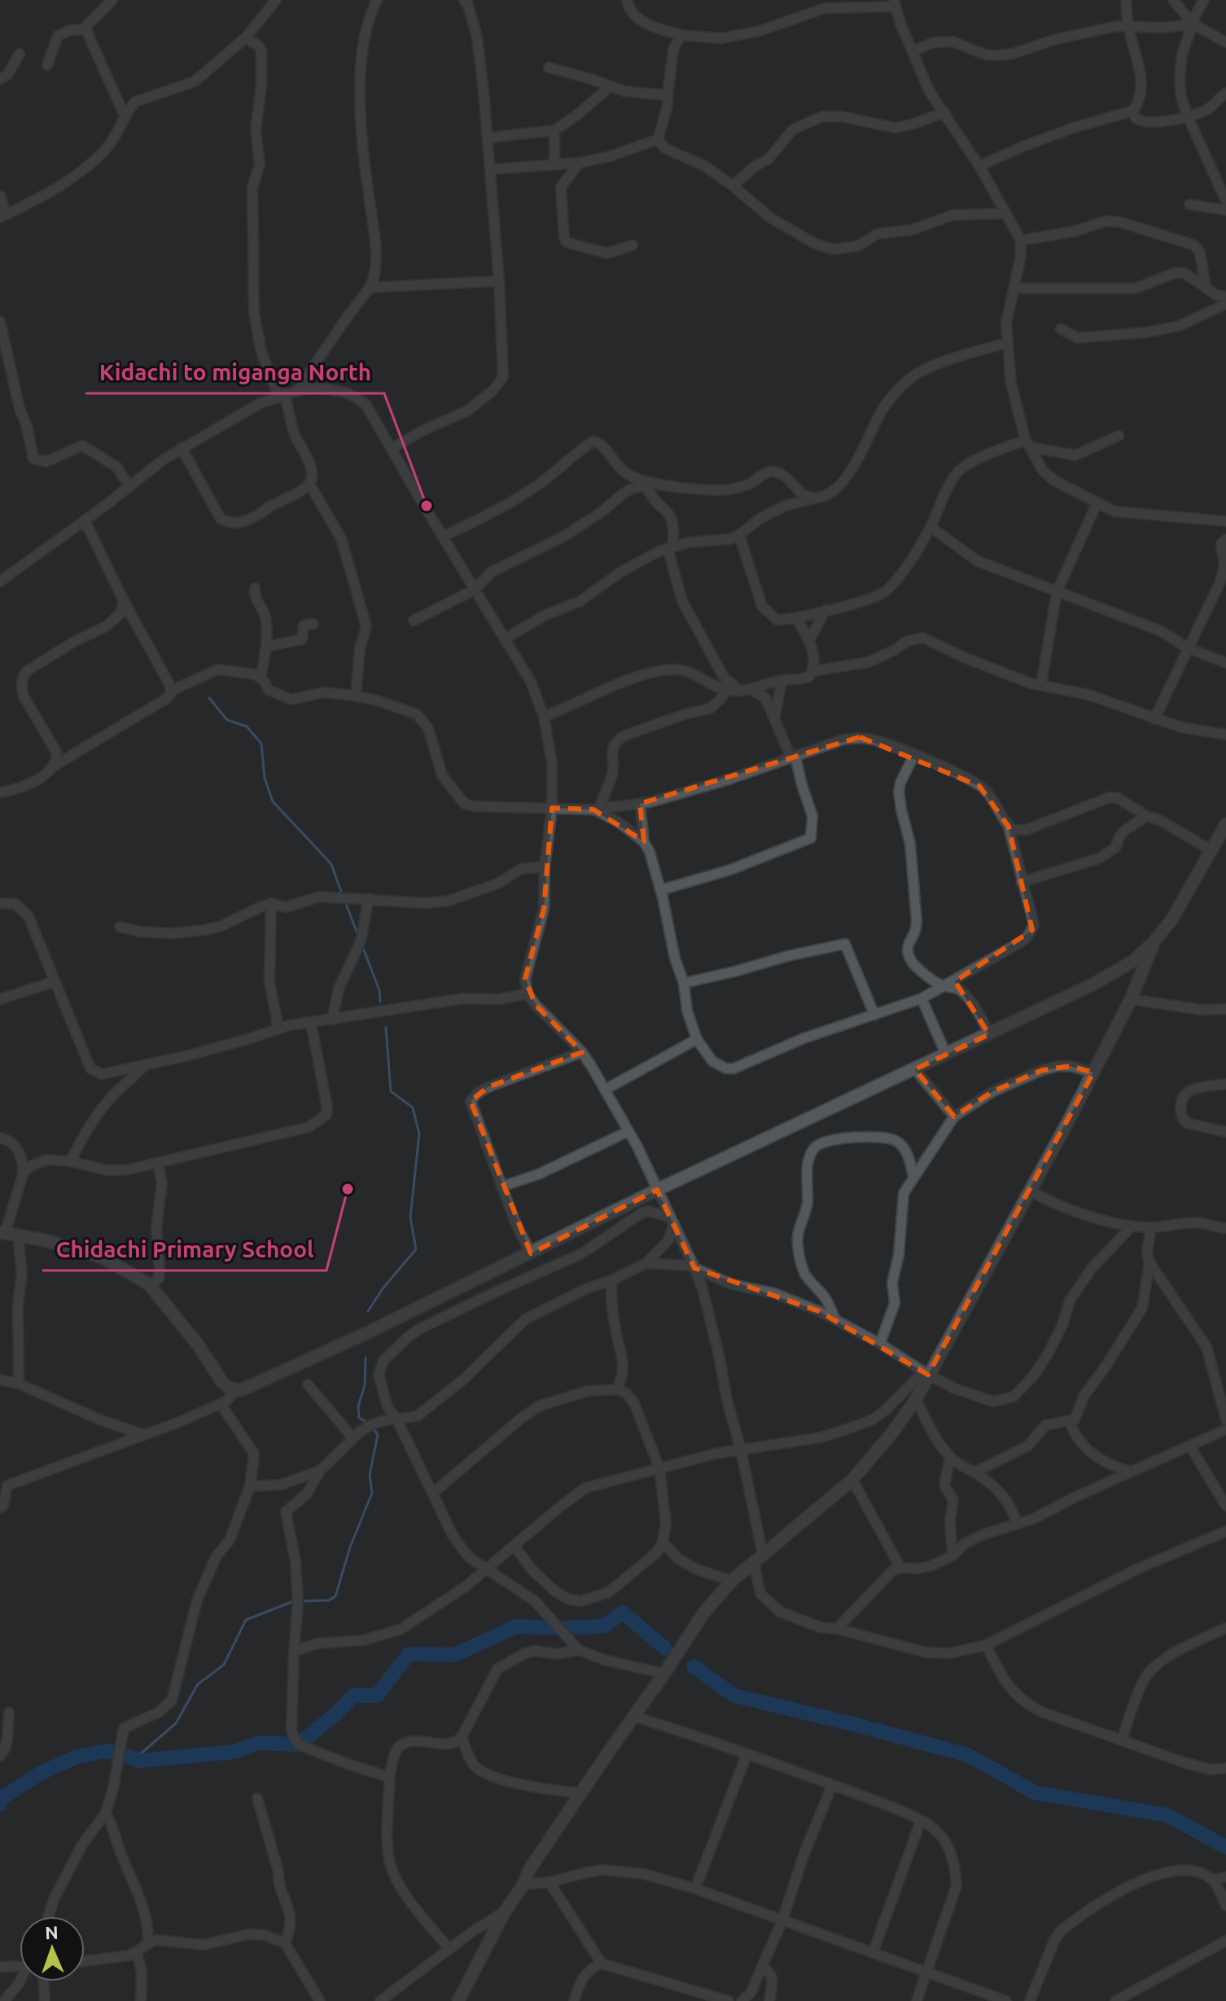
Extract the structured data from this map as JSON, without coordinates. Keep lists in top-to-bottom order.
{
  "places": ["Kidachi to miganga North", "Chidachi Primary School"],
  "north": "top"
}
